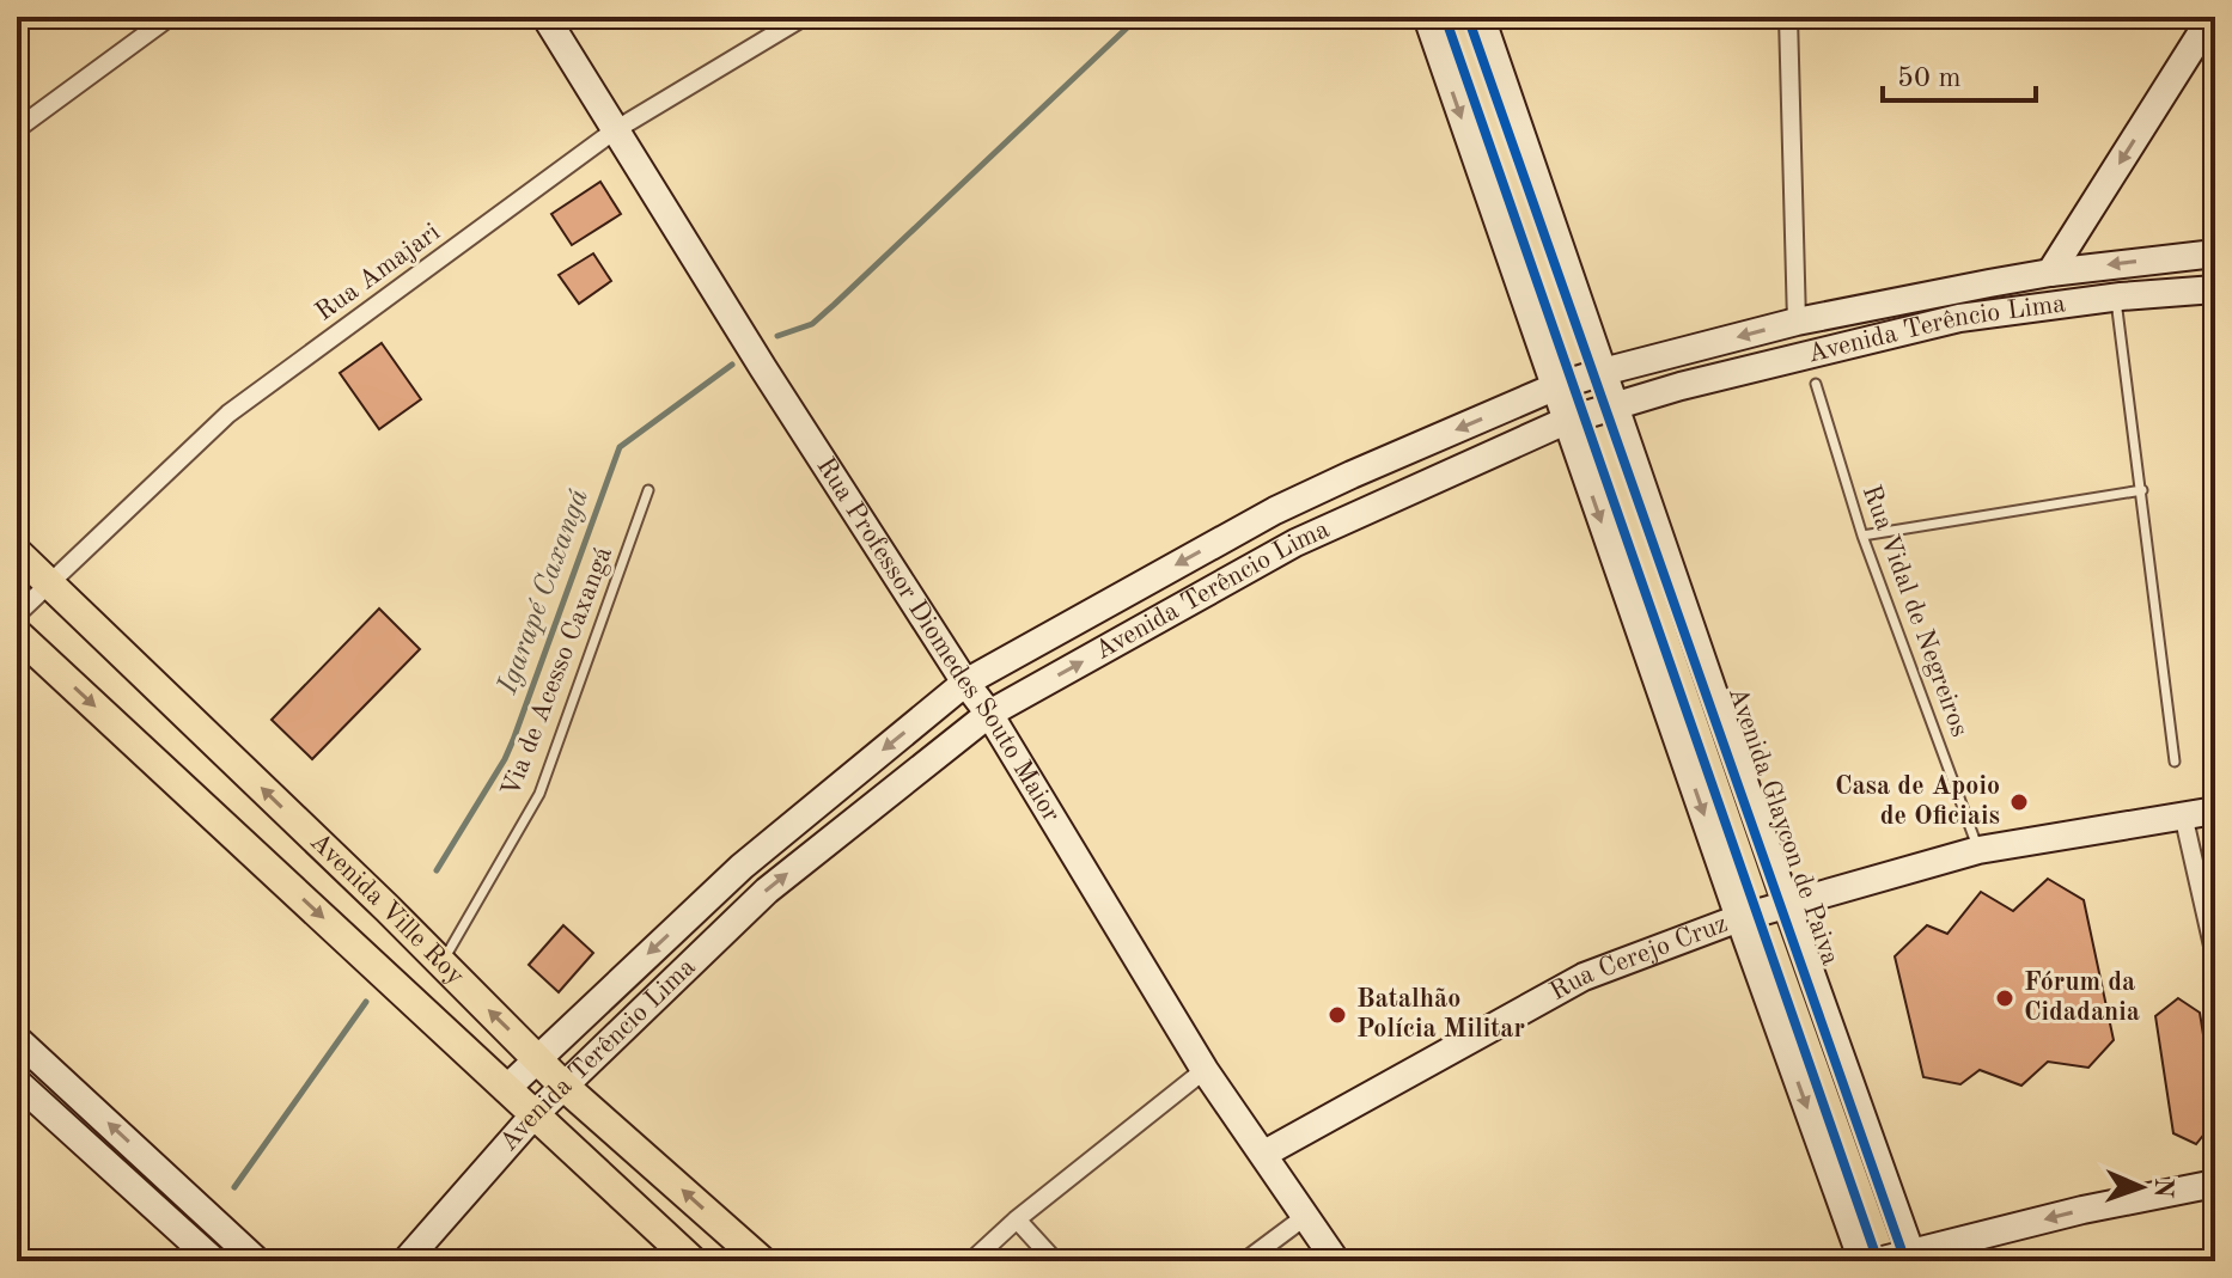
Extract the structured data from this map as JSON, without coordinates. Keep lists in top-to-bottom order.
{
  "streets": {
    "main road": [
      "Avenida Terêncio Lima",
      "Rua Professor Diomedes Souto Maior",
      "Avenida Glaycon de Paiva",
      "Avenida Ville Roy",
      "Rua Cerejo Cruz"
    ],
    "street": ["Rua Amajari"],
    "lane": ["Rua Vidal de Negreiros", "Via de Acesso Caxangá"]
  },
  "crossings": [
    ["Rua Amajari", "Rua Professor Diomedes Souto Maior"],
    ["Rua Amajari", "Avenida Ville Roy"],
    ["Avenida Terêncio Lima", "Rua Professor Diomedes Souto Maior"],
    ["Avenida Terêncio Lima", "Avenida Glaycon de Paiva"],
    ["Avenida Terêncio Lima", "Avenida Ville Roy"],
    ["Rua Vidal de Negreiros", "Rua Cerejo Cruz"],
    ["Rua Professor Diomedes Souto Maior", "Rua Cerejo Cruz"],
    ["Via de Acesso Caxangá", "Avenida Ville Roy"],
    ["Avenida Glaycon de Paiva", "Rua Cerejo Cruz"]
  ],
  "water": ["Igarapé Caxangá"],
  "places": ["Casa de Apoio de Oficiais", "Fórum da Cidadania", "Batalhão Polícia Militar"],
  "scale_bar": "50 m",
  "north": "right"
}
